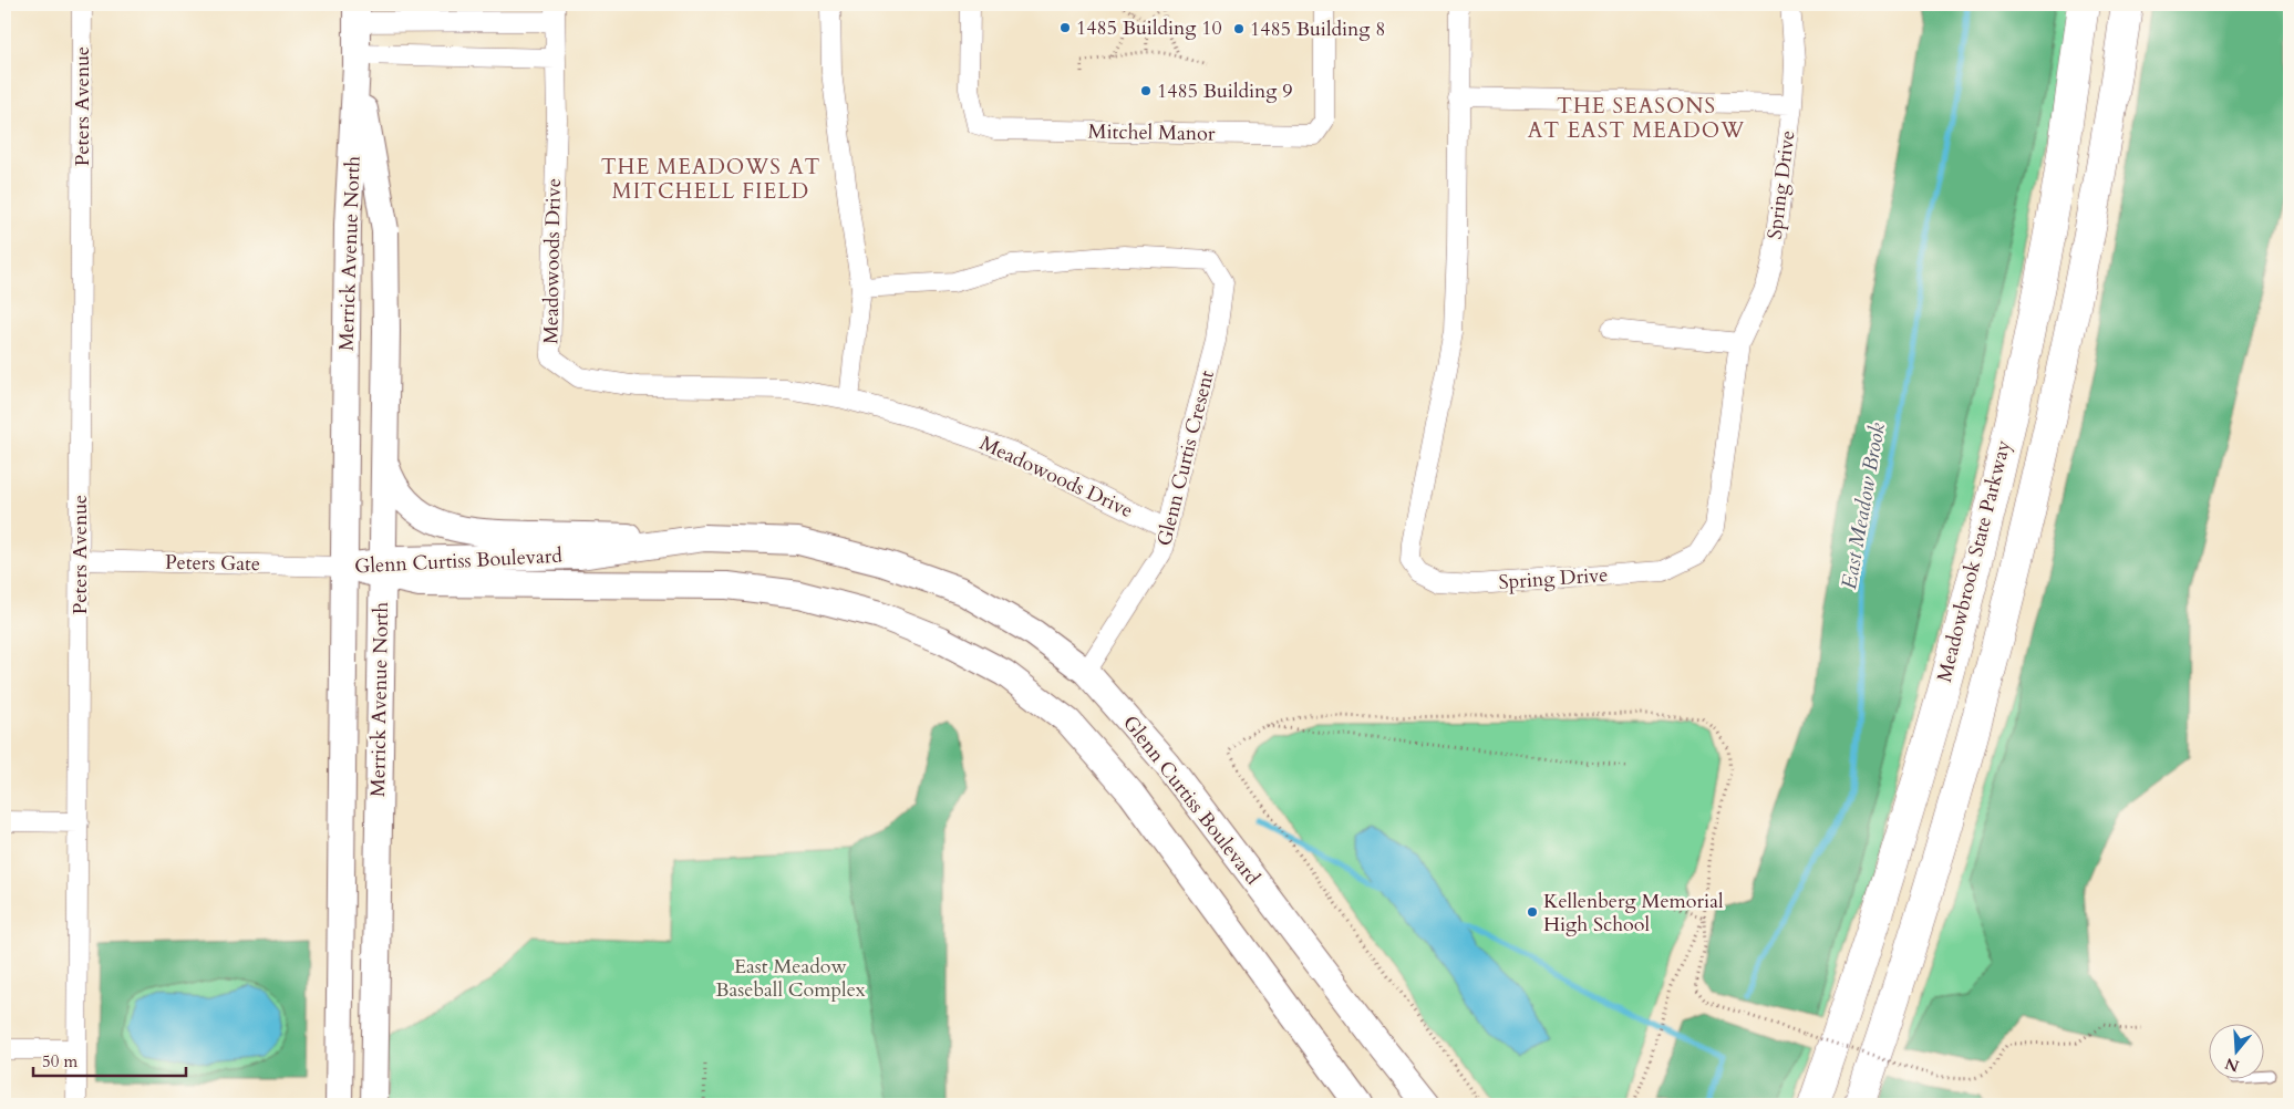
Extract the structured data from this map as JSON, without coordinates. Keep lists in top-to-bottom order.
{
  "streets": {
    "highway": ["Meadowbrook State Parkway"],
    "main road": ["Merrick Avenue North", "Glenn Curtiss Boulevard"],
    "street": [
      "Peters Avenue",
      "Mitchel Manor",
      "Spring Drive",
      "Meadowoods Drive",
      "Glenn Curtis Cresent",
      "Peters Gate"
    ]
  },
  "crossings": [
    ["Peters Avenue", "Peters Gate"],
    ["Merrick Avenue North", "Meadowoods Drive"],
    ["Merrick Avenue North", "Glenn Curtiss Boulevard"],
    ["Merrick Avenue North", "Peters Gate"],
    ["Meadowoods Drive", "Glenn Curtis Cresent"],
    ["Glenn Curtis Cresent", "Glenn Curtiss Boulevard"],
    ["Glenn Curtiss Boulevard", "Peters Gate"]
  ],
  "districts": ["THE SEASONS AT EAST MEADOW", "THE MEADOWS AT MITCHELL FIELD"],
  "water": ["East Meadow Brook"],
  "parks": ["East Meadow Baseball Complex"],
  "places": [
    "1485 Building 10",
    "1485 Building 8",
    "1485 Building 9",
    "Kellenberg Memorial High School"
  ],
  "scale_bar": "50 m",
  "north": "bottom"
}
